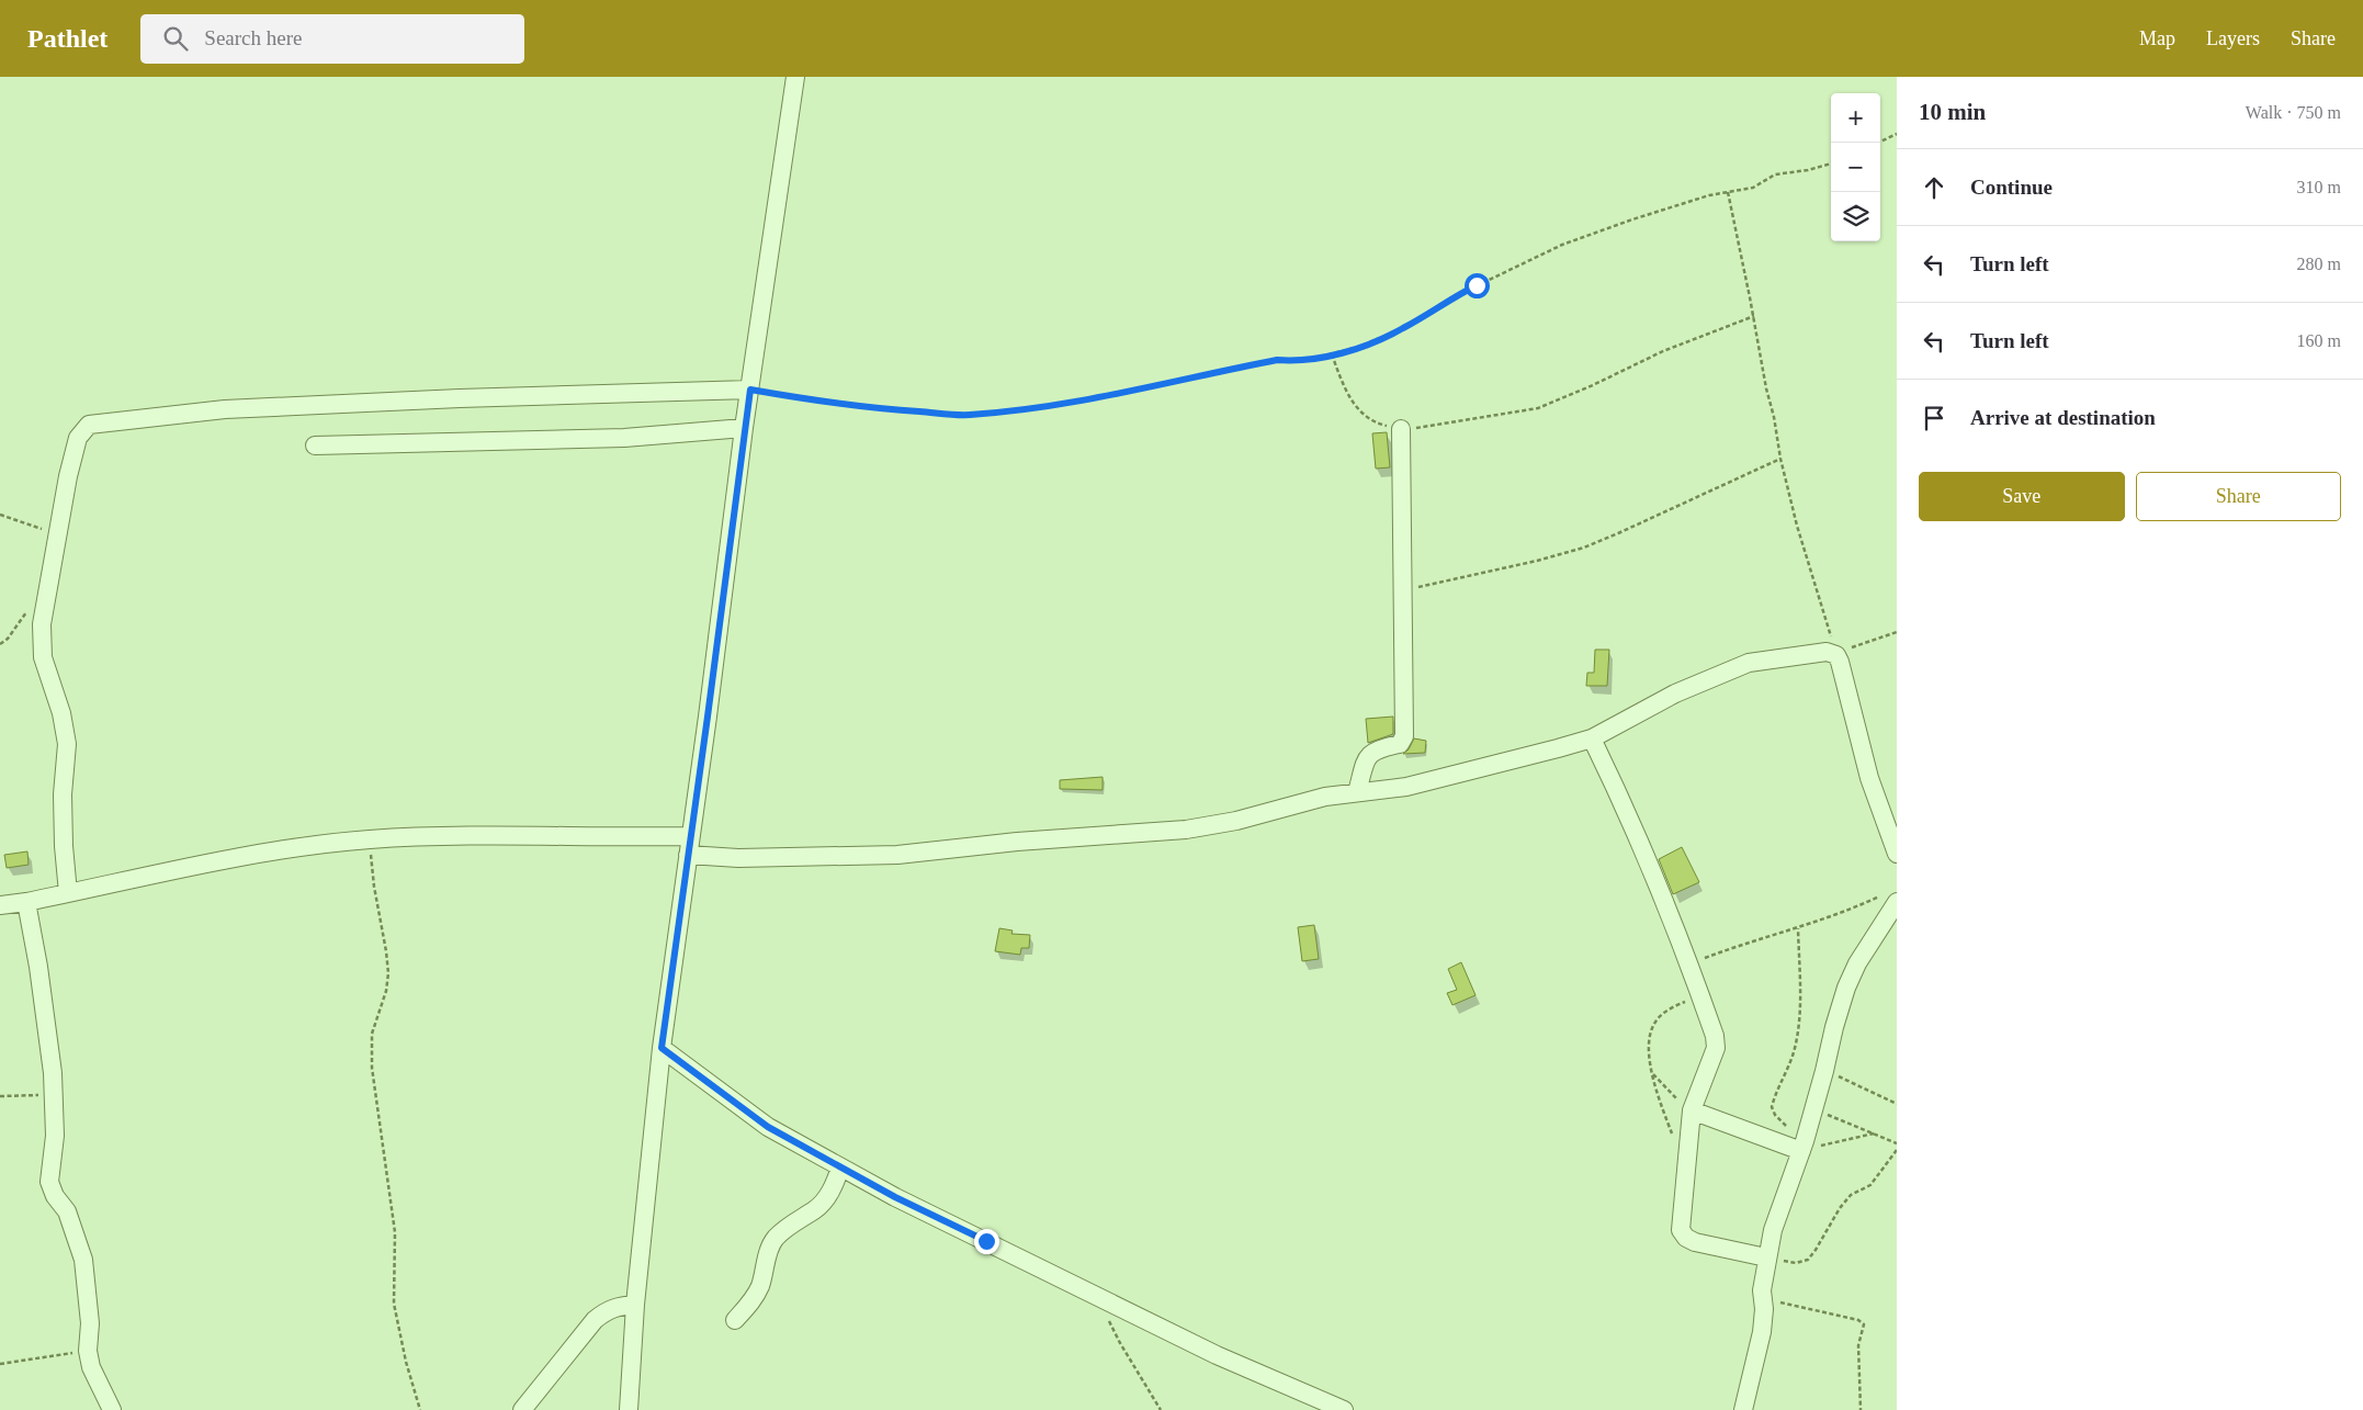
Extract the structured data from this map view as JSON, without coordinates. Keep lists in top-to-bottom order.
{
  "page": {
    "header": "Pathlet",
    "search": "Search here",
    "nav": ["Map", "Layers", "Share"],
    "heading": ["10 min", "Walk · 750 m"],
    "map_buttons": ["+", "−"],
    "list": [
      ["Continue", "310 m"],
      ["Turn left", "280 m"],
      ["Turn left", "160 m"],
      "Arrive at destination"
    ],
    "buttons": ["Save", "Share"]
  }
}
